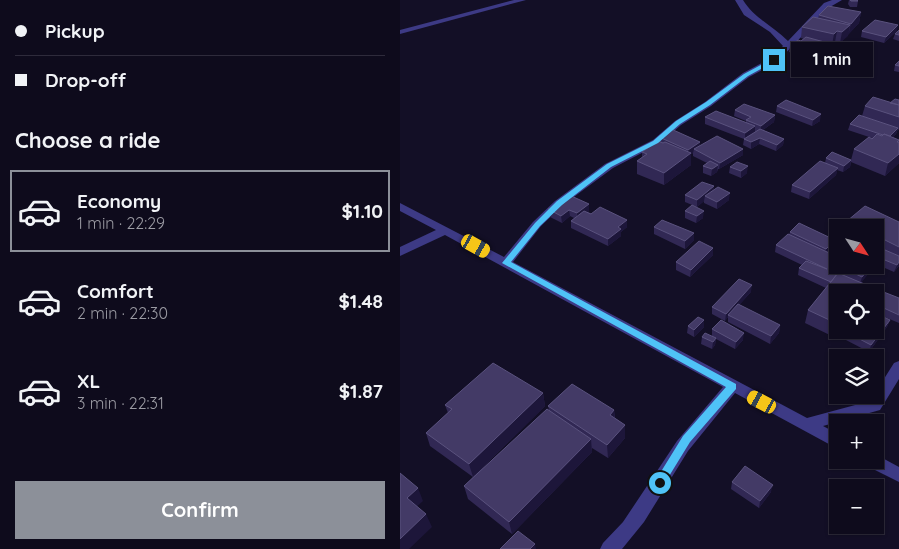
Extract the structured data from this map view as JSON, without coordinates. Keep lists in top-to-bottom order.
{
  "north": "bottom right",
  "page": {
    "banner": ["Pickup", "Drop-off"],
    "bubble": "1 min",
    "heading": "Choose a ride",
    "list": [
      {
        "name": "Economy",
        "note": "1 min · 22:29",
        "value": "$1.10"
      },
      {
        "name": "Comfort",
        "note": "2 min · 22:30",
        "value": "$1.48"
      },
      {
        "name": "XL",
        "note": "3 min · 22:31",
        "value": "$1.87"
      }
    ],
    "map_buttons": ["+", "−"],
    "buttons": "Confirm"
  }
}
